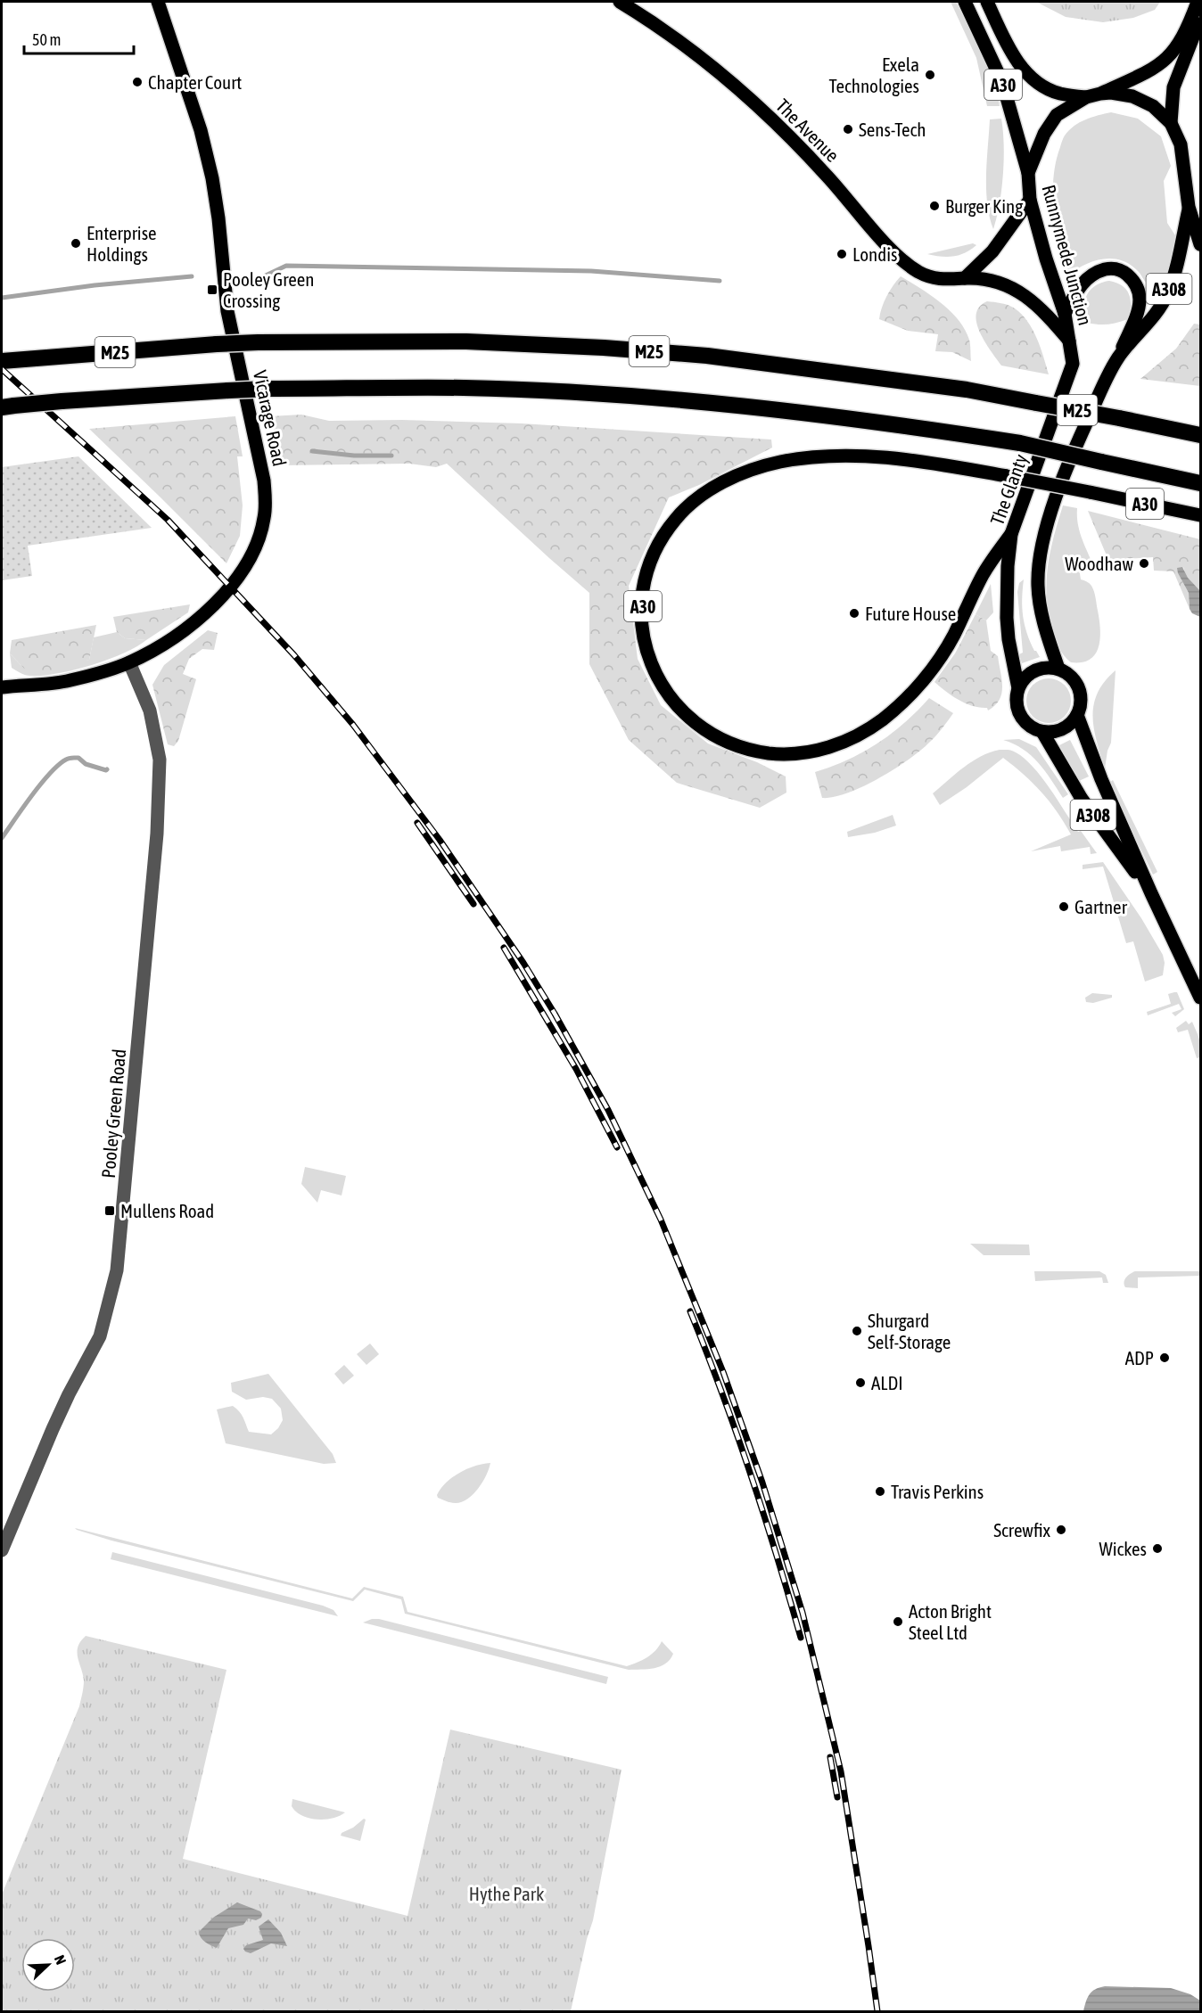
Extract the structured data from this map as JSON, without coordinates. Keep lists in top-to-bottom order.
{
  "streets": {
    "highway": ["M25"],
    "main road": [
      "A30",
      "The Avenue",
      "Runnymede Junction",
      "A308",
      "Vicarage Road",
      "The Glanty"
    ],
    "street": ["Pooley Green Road"]
  },
  "crossings": [
    ["A30", "Runnymede Junction"],
    ["A30", "The Glanty"],
    ["The Avenue", "Runnymede Junction"],
    ["Runnymede Junction", "A308"],
    ["Runnymede Junction", "The Glanty"],
    ["A308", "The Glanty"],
    ["Vicarage Road", "Pooley Green Road"]
  ],
  "parks": ["Hythe Park"],
  "places": {
    "other": [
      "Exela Technologies",
      "Chapter Court",
      "Sens-Tech",
      "Burger King",
      "Enterprise Holdings",
      "Londis",
      "Woodhaw",
      "Future House",
      "Gartner",
      "Shurgard Self-Storage",
      "ADP",
      "ALDI",
      "Travis Perkins",
      "Screwfix",
      "Wickes",
      "Acton Bright Steel Ltd"
    ],
    "transit": ["Pooley Green Crossing", "Mullens Road"]
  },
  "scale_bar": "50 m",
  "north": "top right"
}
